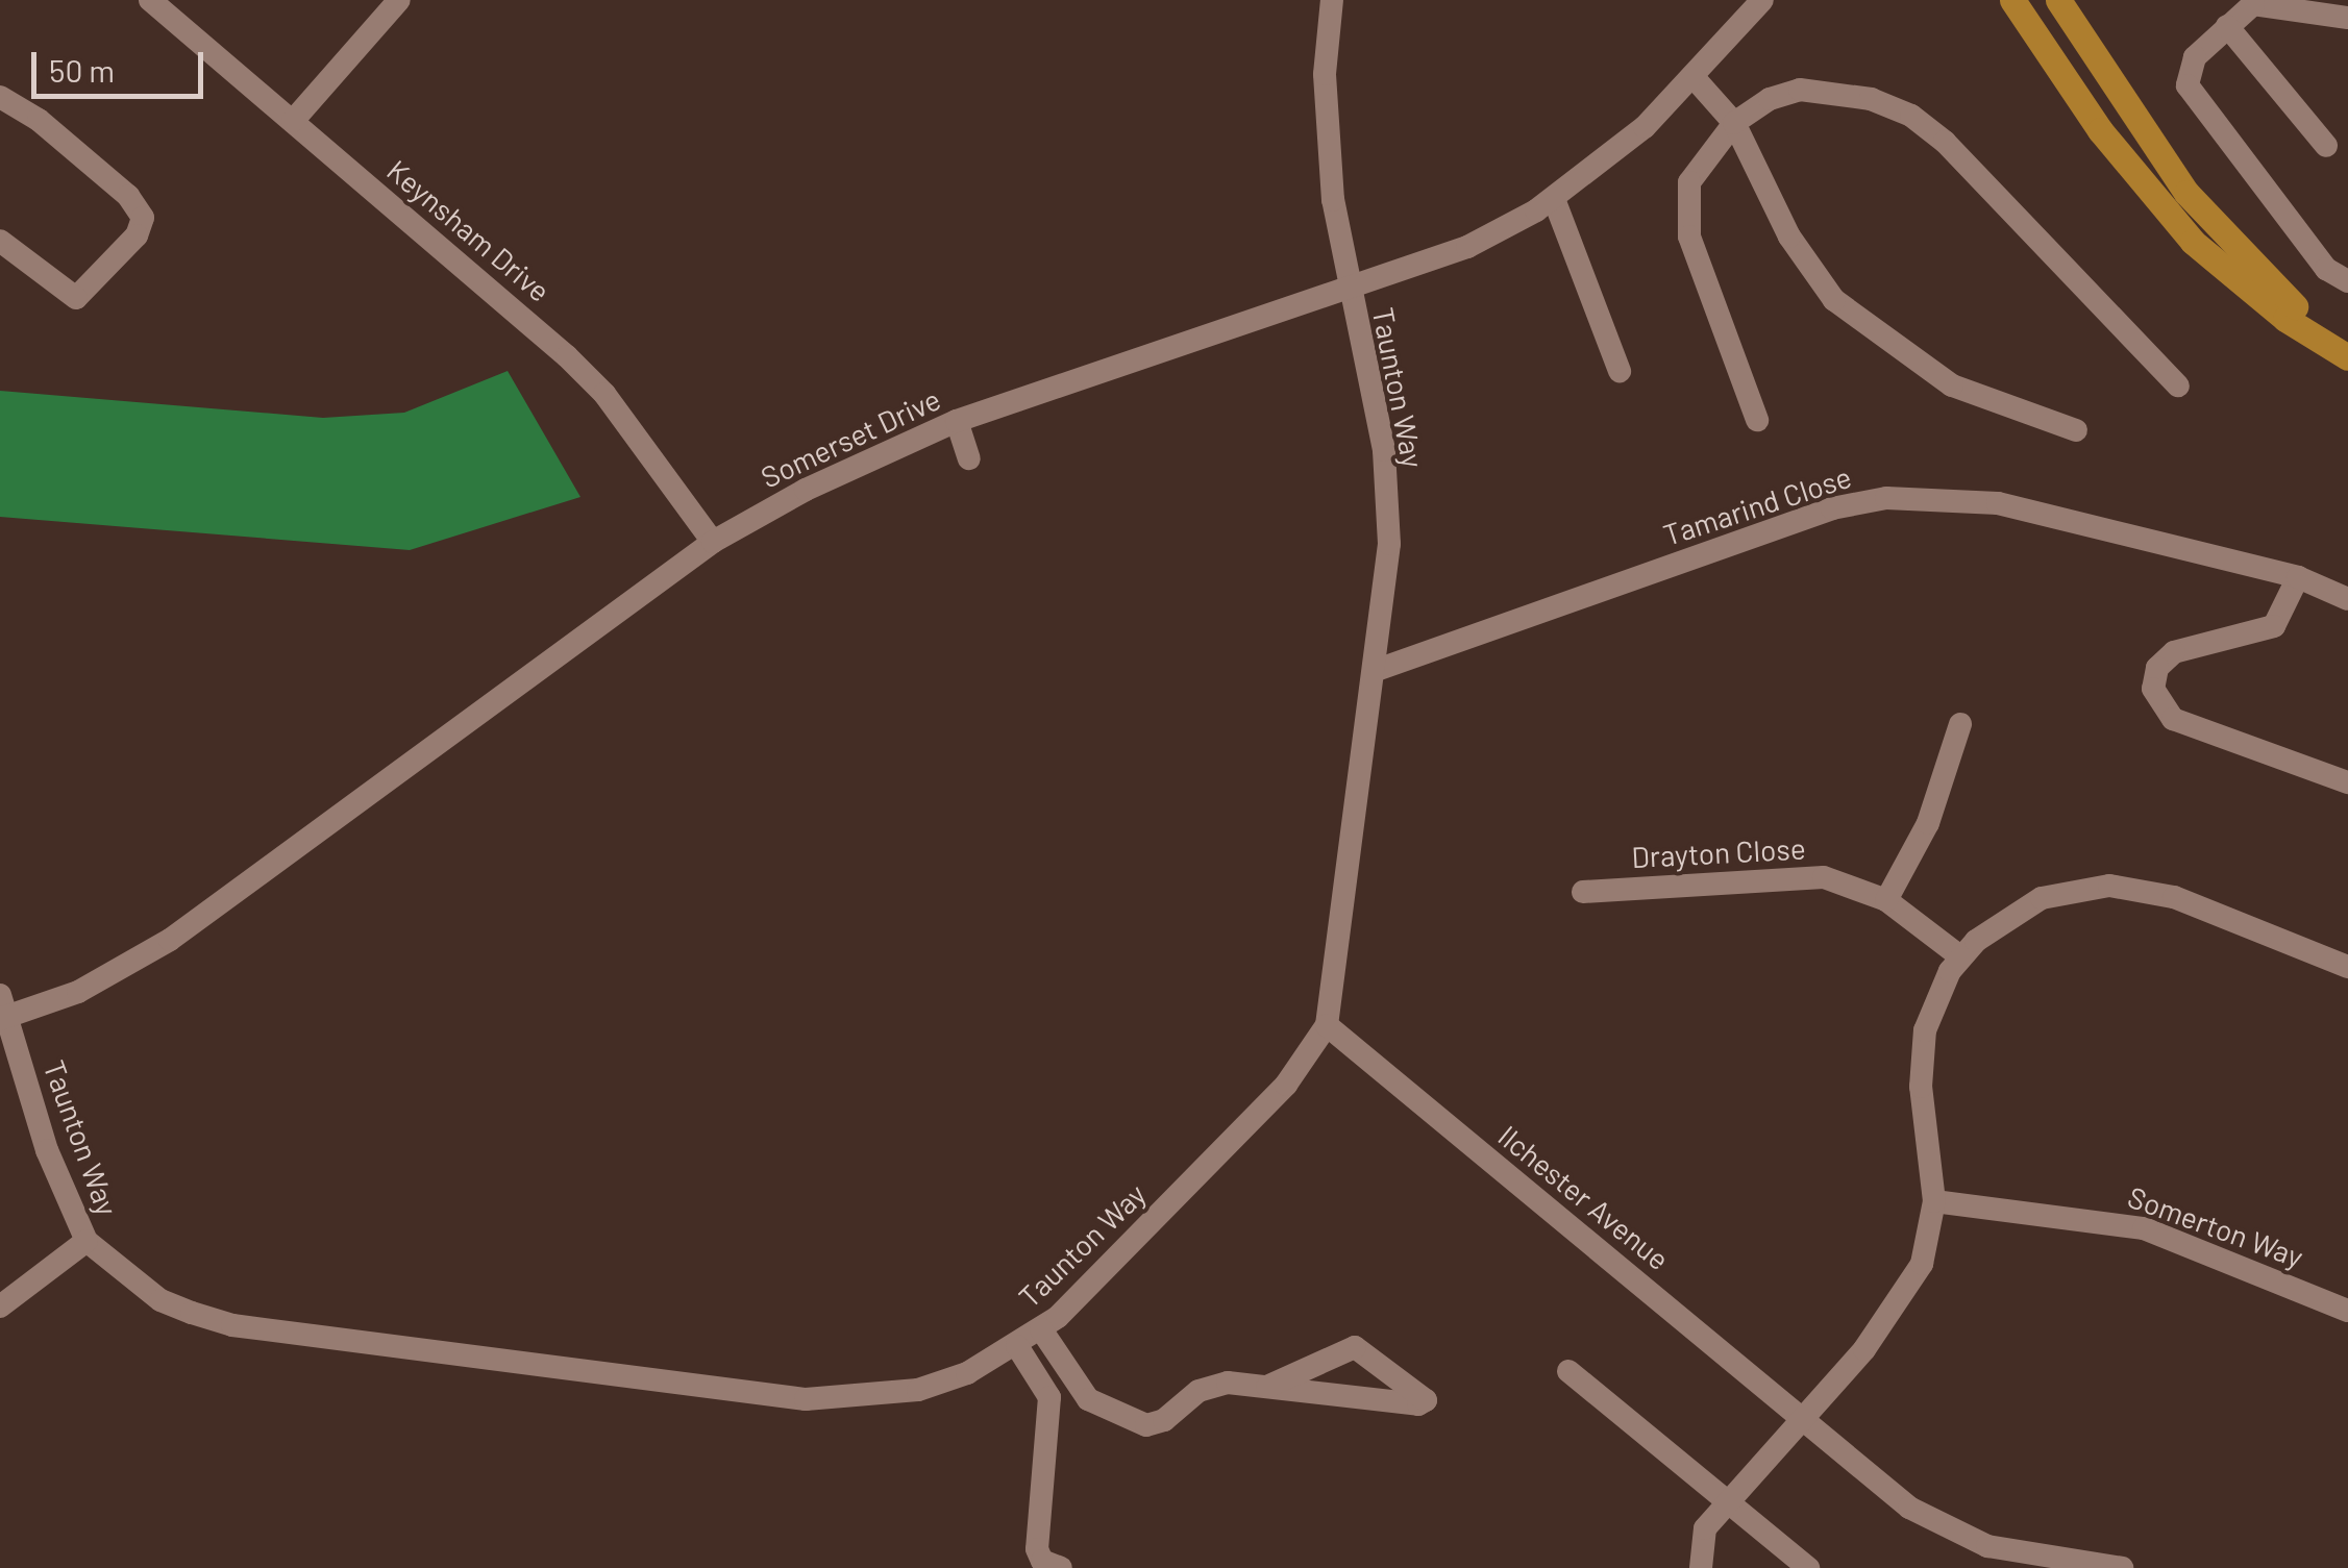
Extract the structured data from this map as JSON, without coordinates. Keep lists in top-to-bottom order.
{
  "streets": {
    "street": [
      "Keynsham Drive",
      "Taunton Way",
      "Somerset Drive",
      "Tamarind Close",
      "Drayton Close",
      "Ilchester Avenue",
      "Somerton Way"
    ]
  },
  "crossings": [
    ["Keynsham Drive", "Somerset Drive"],
    ["Taunton Way", "Somerset Drive"],
    ["Taunton Way", "Tamarind Close"],
    ["Taunton Way", "Ilchester Avenue"]
  ],
  "scale_bar": "50 m"
}
